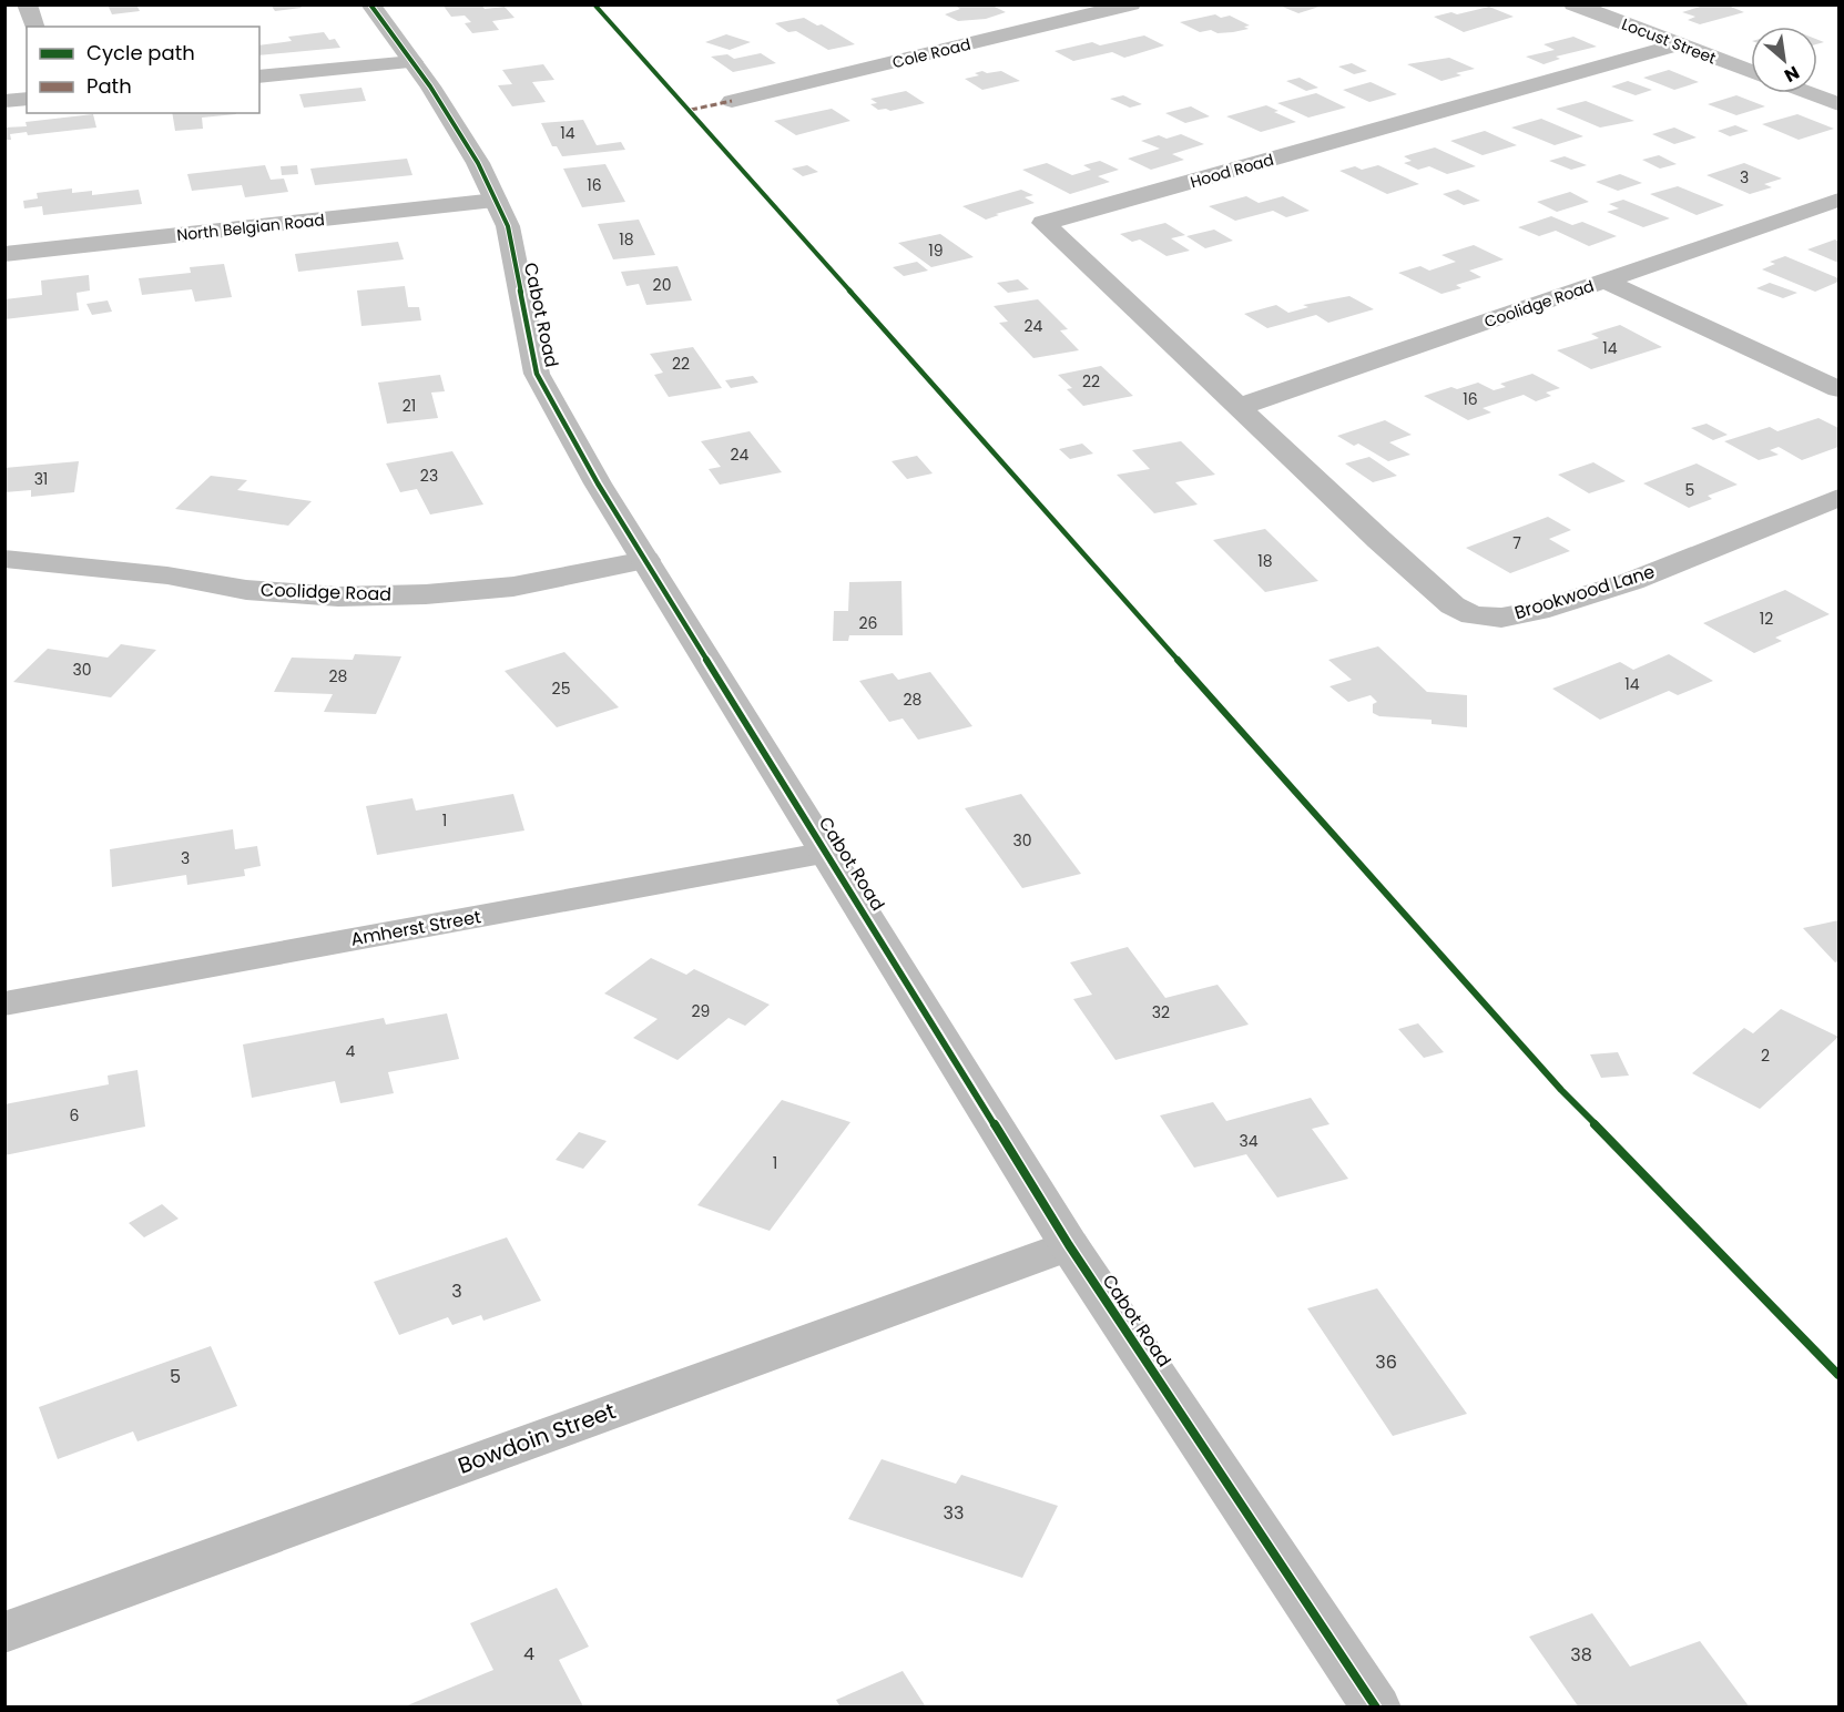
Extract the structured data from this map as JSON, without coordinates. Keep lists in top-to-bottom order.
{
  "streets": {
    "main road": ["Locust Street"],
    "street": [
      "Cole Road",
      "Hood Road",
      "North Belgian Road",
      "Coolidge Road",
      "Cabot Road",
      "Brookwood Lane",
      "Amherst Street",
      "Bowdoin Street"
    ]
  },
  "crossings": [
    ["Locust Street", "Hood Road"],
    ["Hood Road", "Coolidge Road"],
    ["Hood Road", "Brookwood Lane"],
    ["North Belgian Road", "Cabot Road"],
    ["Coolidge Road", "Cabot Road"],
    ["Coolidge Road", "Brookwood Lane"],
    ["Cabot Road", "Amherst Street"],
    ["Cabot Road", "Bowdoin Street"]
  ],
  "house_numbers": [
    "14",
    "3",
    "16",
    "18",
    "19",
    "20",
    "24",
    "14",
    "22",
    "22",
    "16",
    "21",
    "24",
    "23",
    "31",
    "5",
    "7",
    "18",
    "12",
    "26",
    "30",
    "28",
    "14",
    "25",
    "28",
    "1",
    "30",
    "3",
    "29",
    "32",
    "4",
    "2",
    "6",
    "34",
    "1",
    "3",
    "36",
    "5",
    "33",
    "4",
    "38"
  ],
  "legend": ["Cycle path", "Path"],
  "north": "bottom right"
}
